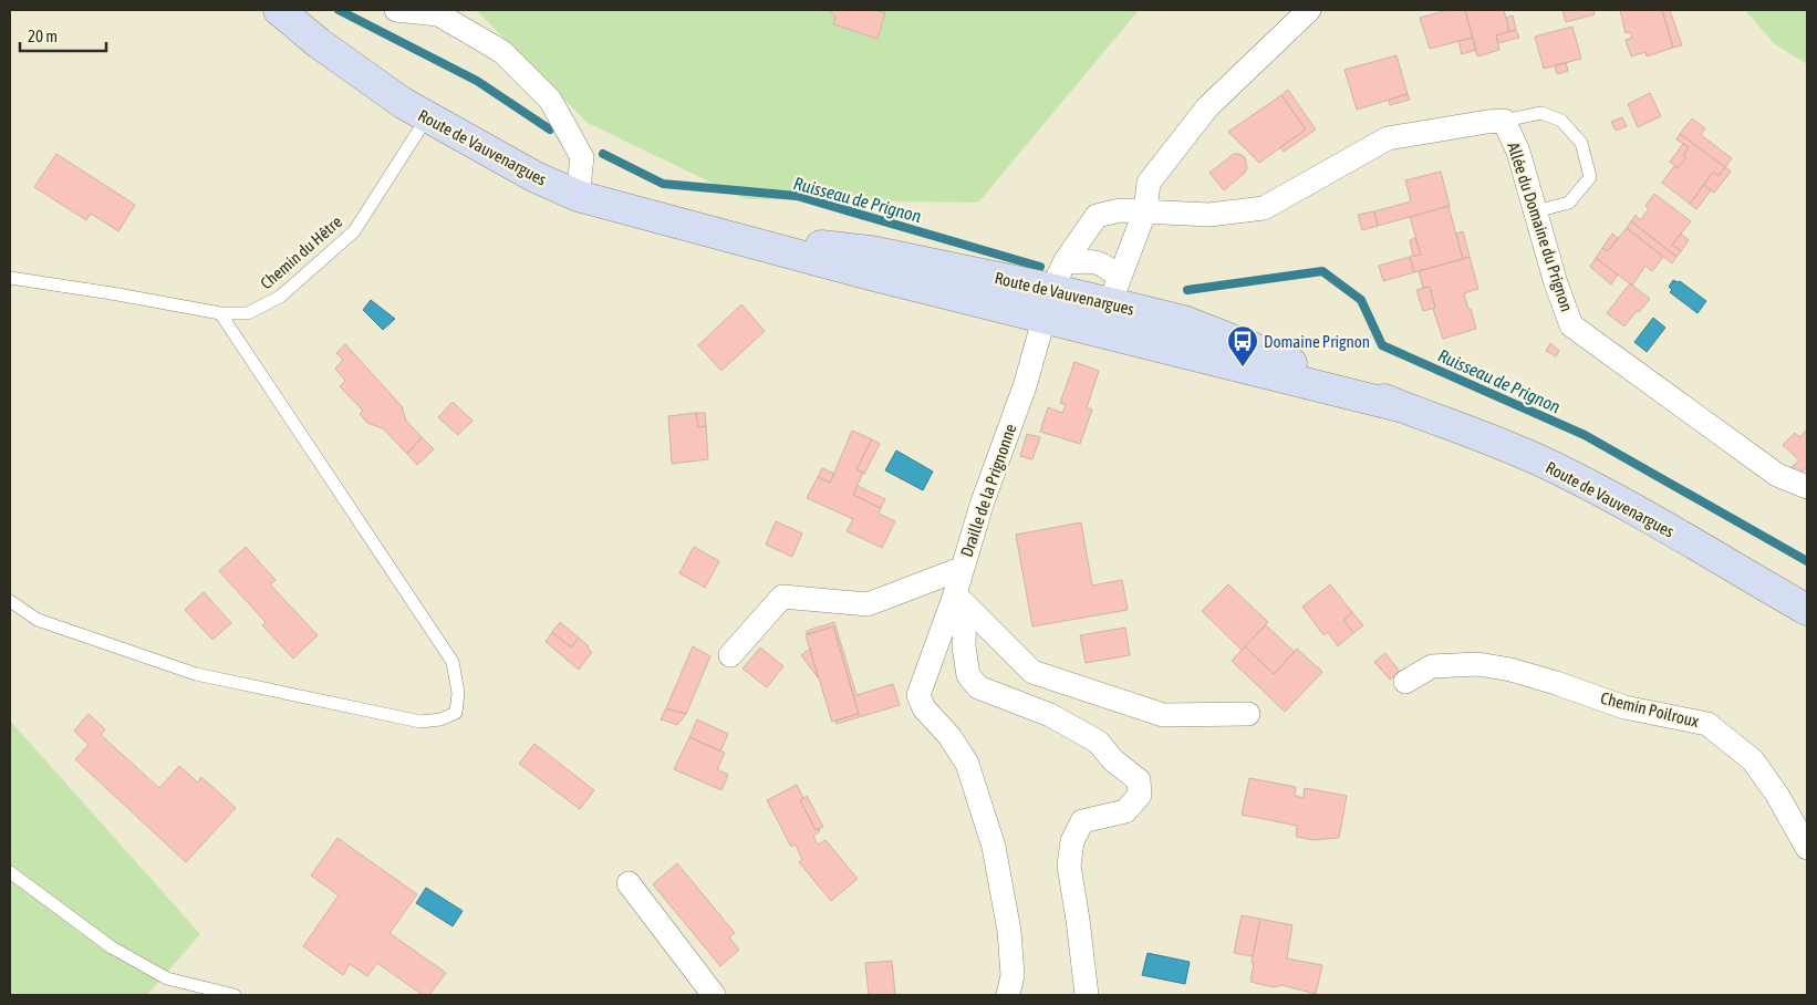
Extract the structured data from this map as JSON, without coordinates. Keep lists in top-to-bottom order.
{
  "streets": {
    "main road": ["Route de Vauvenargues"],
    "street": ["Allée du Domaine du Prignon", "Draille de la Prignonne", "Chemin Poilroux"],
    "lane": ["Chemin du Hêtre"]
  },
  "crossings": [
    ["Route de Vauvenargues", "Allée du Domaine du Prignon"],
    ["Route de Vauvenargues", "Chemin du Hêtre"],
    ["Route de Vauvenargues", "Draille de la Prignonne"],
    ["Allée du Domaine du Prignon", "Draille de la Prignonne"]
  ],
  "water": ["Ruisseau de Prignon"],
  "places": {
    "bus stop": ["Domaine Prignon"]
  },
  "scale_bar": "20 m"
}
